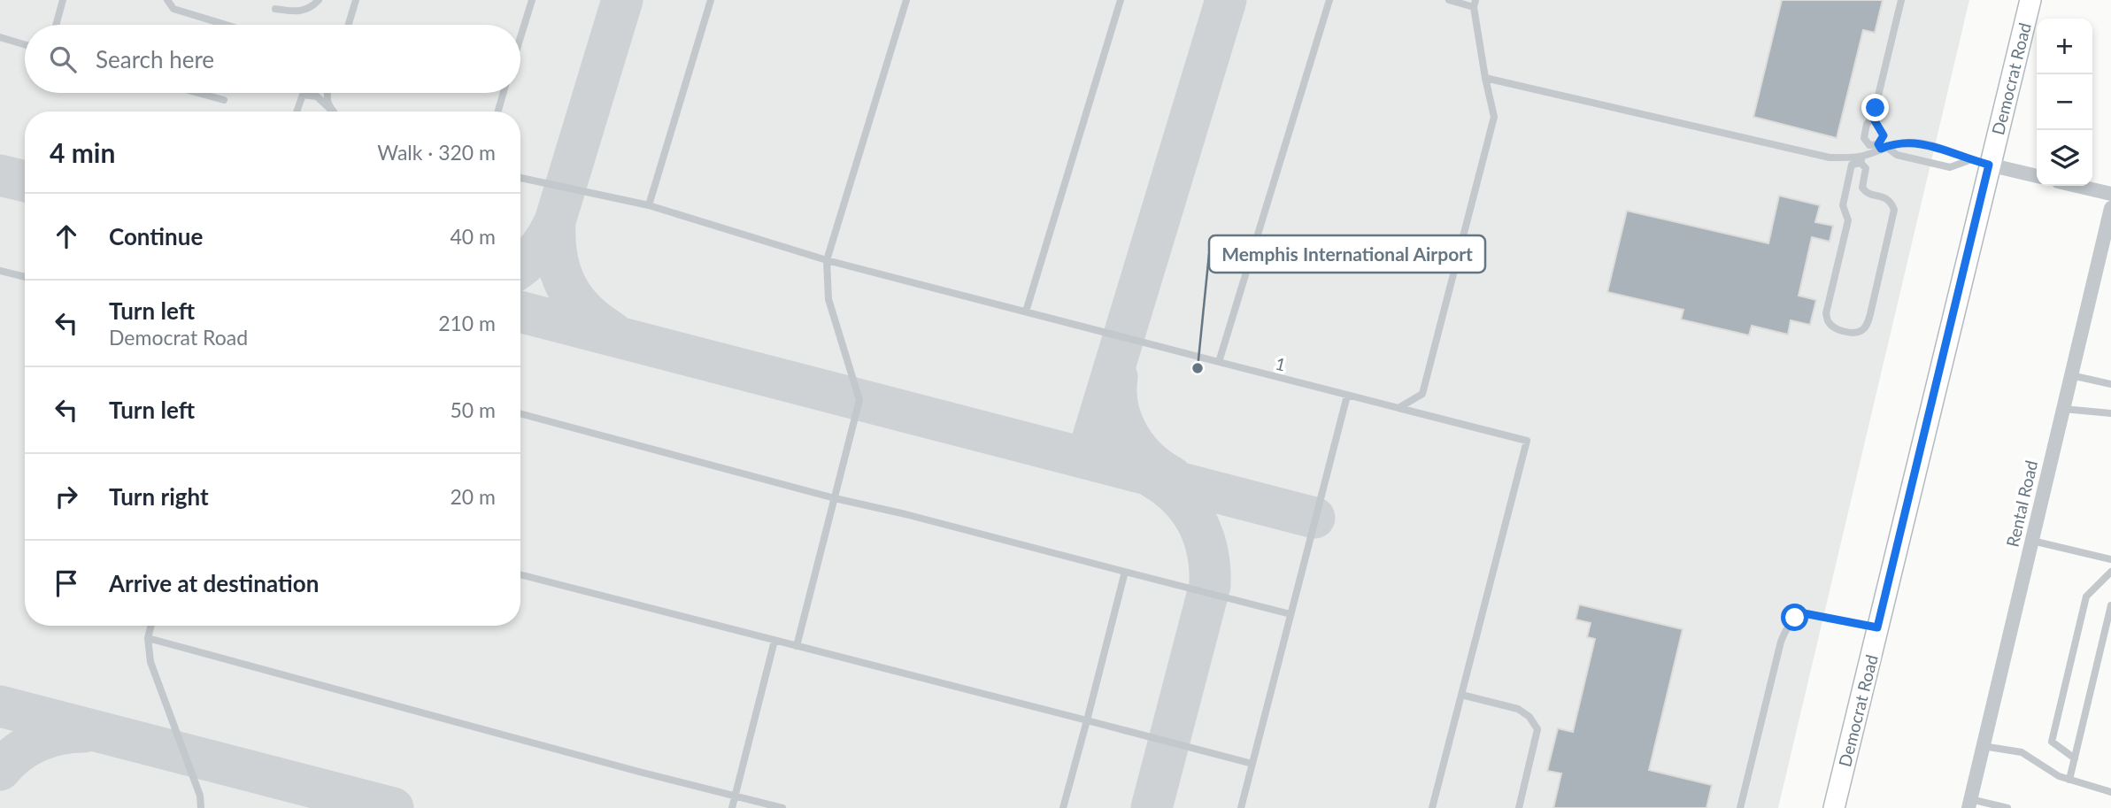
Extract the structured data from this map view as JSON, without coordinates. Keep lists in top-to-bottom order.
{
  "streets": {
    "main road": ["Democrat Road"],
    "street": ["Rental Road"],
    "lane": ["1"]
  },
  "places": ["Memphis International Airport"],
  "page": {
    "map_buttons": ["+", "−"],
    "search": "Search here",
    "heading": ["4 min", "Walk · 320 m"],
    "list": [
      ["Continue", "40 m"],
      ["Turn left", "Democrat Road", "210 m"],
      ["Turn left", "50 m"],
      ["Turn right", "20 m"],
      "Arrive at destination"
    ]
  }
}
